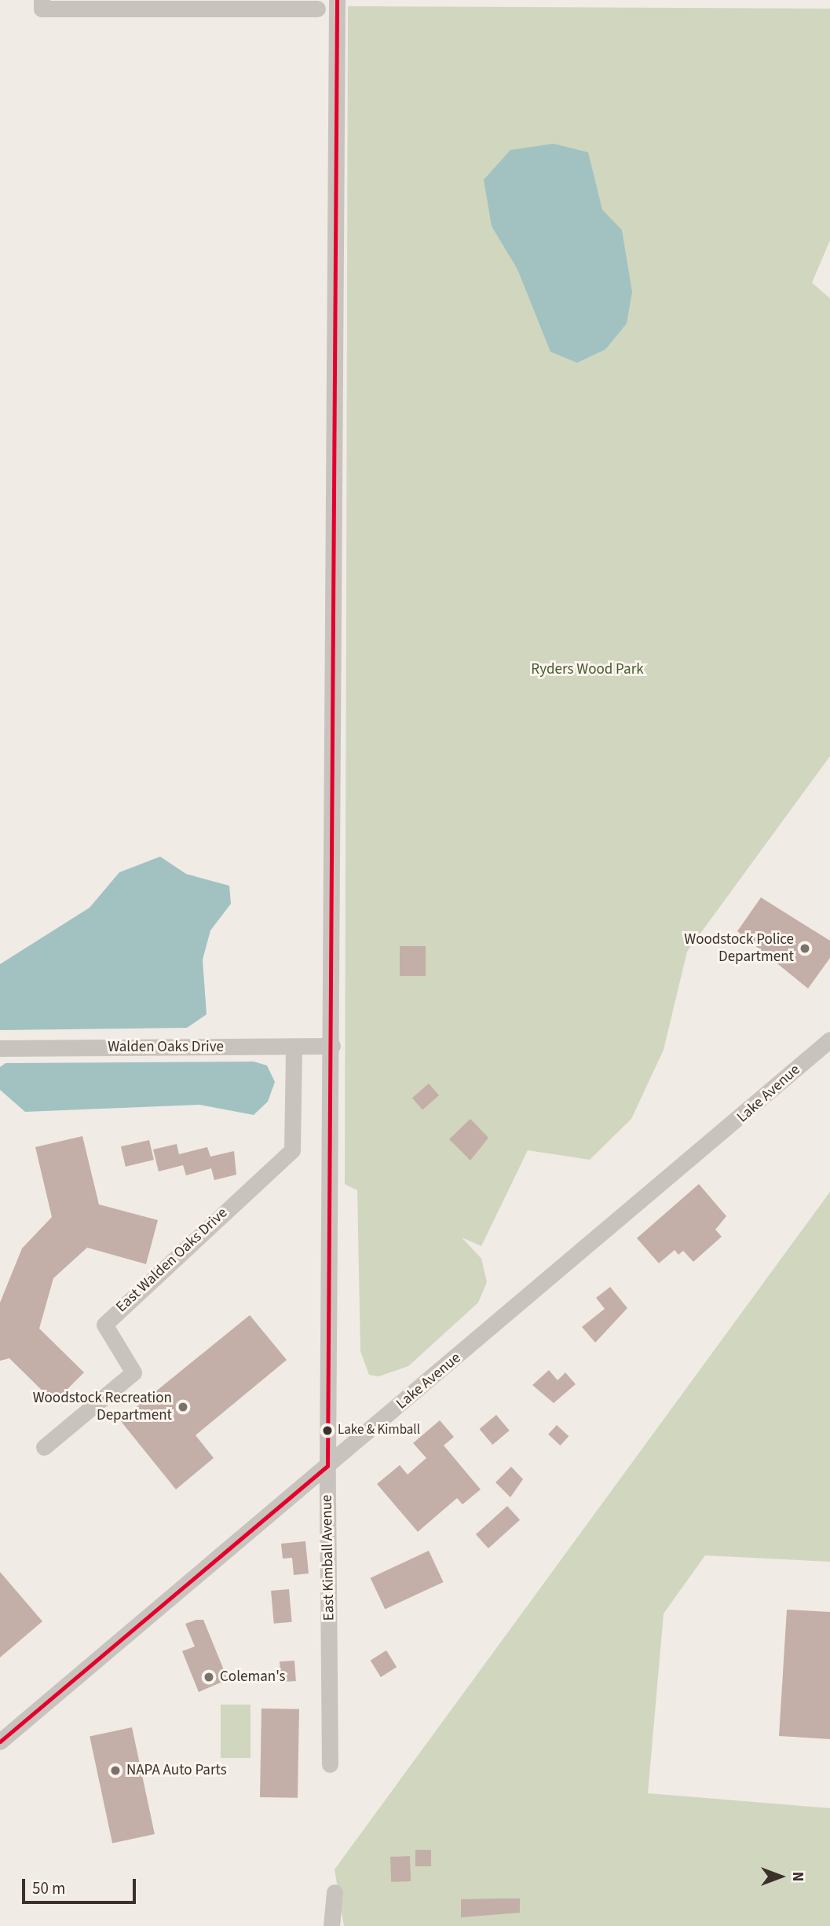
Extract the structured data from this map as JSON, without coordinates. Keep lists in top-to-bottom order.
{
  "streets": {
    "street": [
      "Walden Oaks Drive",
      "Lake Avenue",
      "East Walden Oaks Drive",
      "East Kimball Avenue"
    ]
  },
  "crossings": [
    ["Walden Oaks Drive", "East Walden Oaks Drive"],
    ["Walden Oaks Drive", "East Kimball Avenue"],
    ["Lake Avenue", "East Kimball Avenue"]
  ],
  "parks": ["Ryders Wood Park"],
  "places": [
    "Woodstock Police Department",
    "Woodstock Recreation Department",
    "Lake & Kimball",
    "Coleman's",
    "NAPA Auto Parts"
  ],
  "scale_bar": "50 m",
  "north": "right"
}
